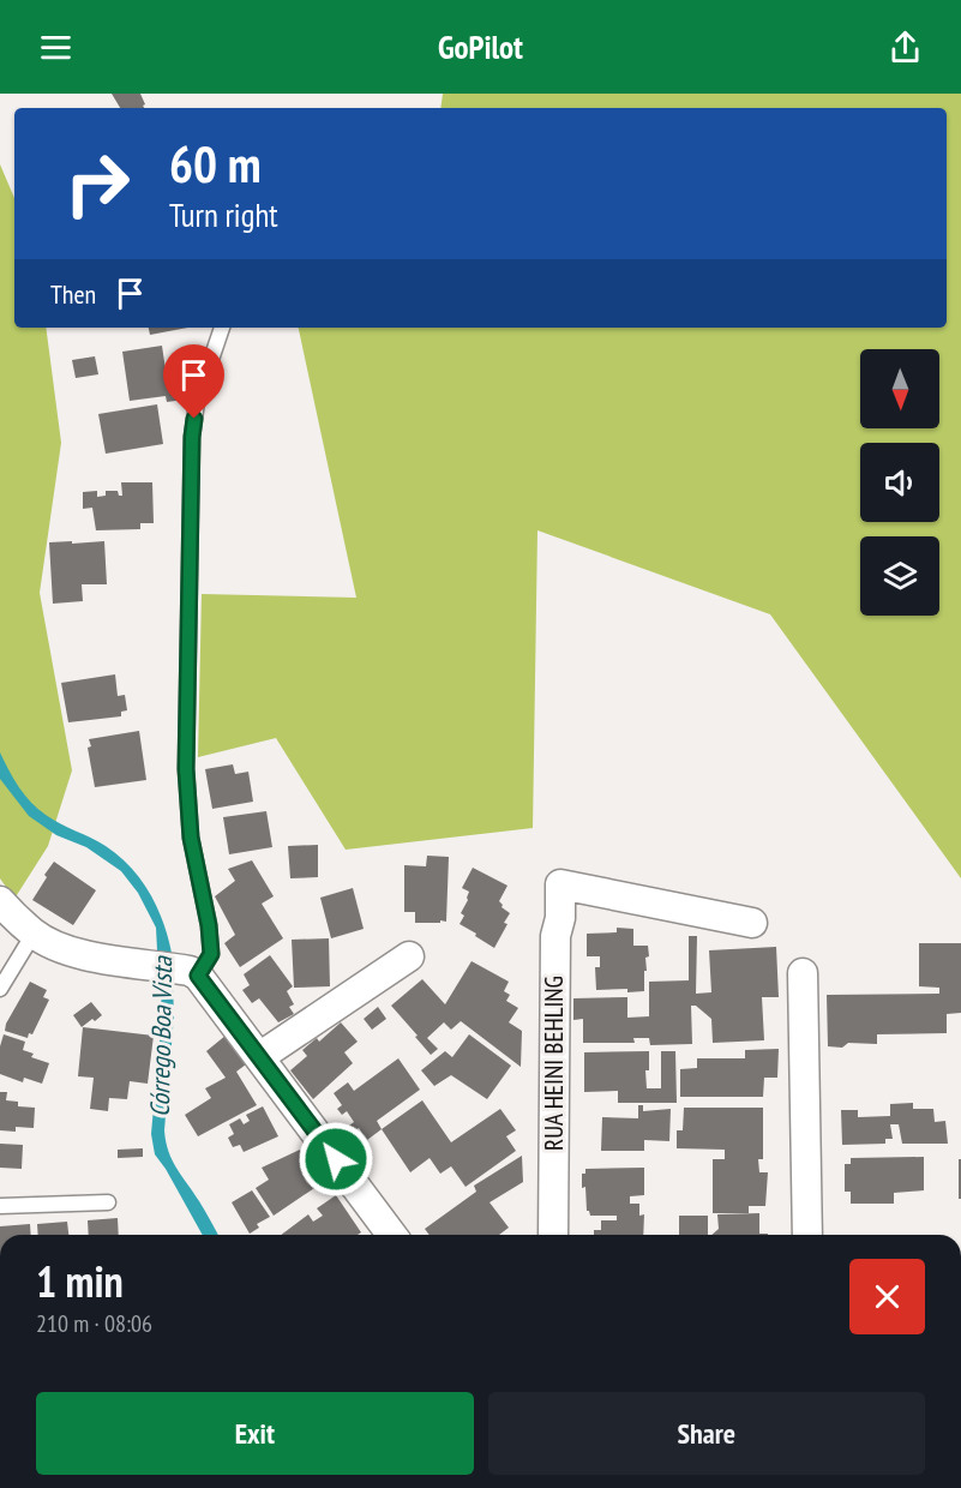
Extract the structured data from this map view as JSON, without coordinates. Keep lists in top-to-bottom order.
{
  "streets": {
    "street": ["RUA HEINI BEHLING"]
  },
  "water": ["Córrego Boa Vista"],
  "north": "bottom",
  "page": {
    "header": "GoPilot",
    "turn": ["60 m", "Turn right"],
    "then": "Then",
    "heading": ["1 min", "210 m · 08:06"],
    "buttons": ["Exit", "Share"]
  }
}
